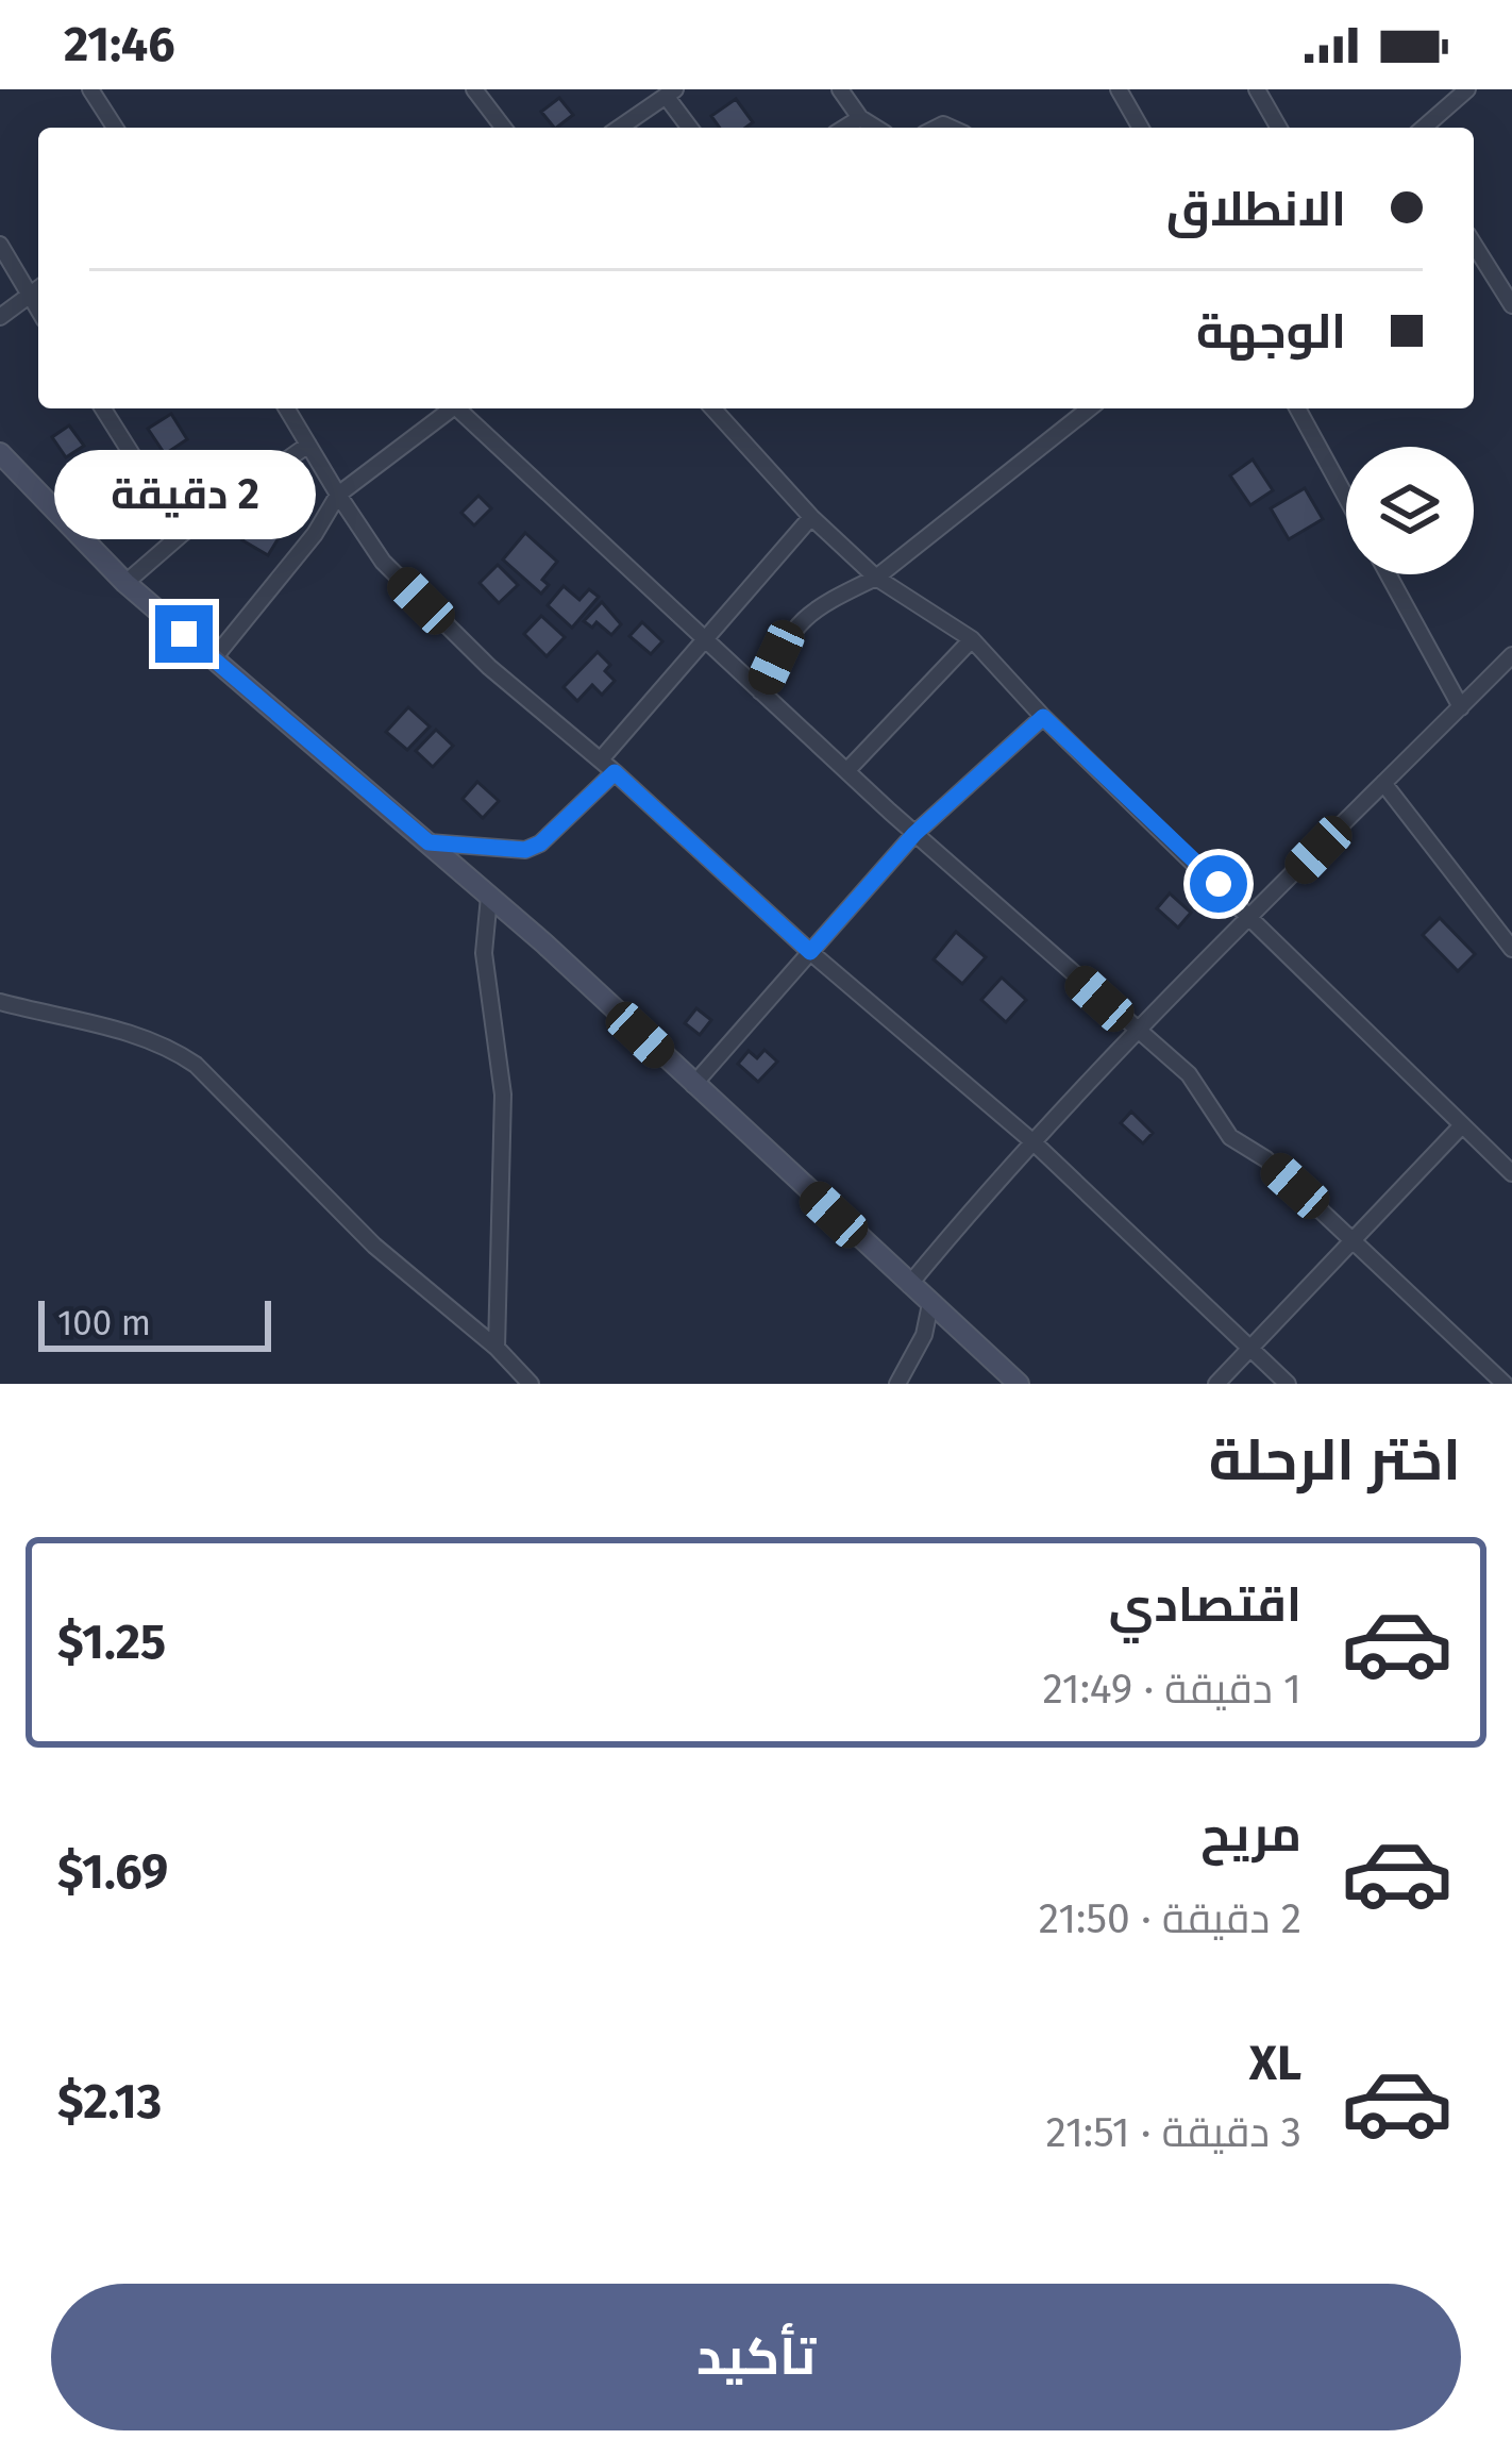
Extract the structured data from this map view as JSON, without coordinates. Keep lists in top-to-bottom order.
{
  "scale_bar": "100 m",
  "page": {
    "status": "21:46",
    "banner": ["الانطلاق", "الوجهة"],
    "bubble": "2 دقيقة",
    "scale": "100 m",
    "heading": "اختر الرحلة",
    "list": [
      {
        "name": "اقتصادي",
        "note": "1 دقيقة · 21:49",
        "value": "$1.25"
      },
      {
        "name": "مريح",
        "note": "2 دقيقة · 21:50",
        "value": "$1.69"
      },
      {
        "name": "XL",
        "note": "3 دقيقة · 21:51",
        "value": "$2.13"
      }
    ],
    "buttons": "تأكيد"
  }
}
